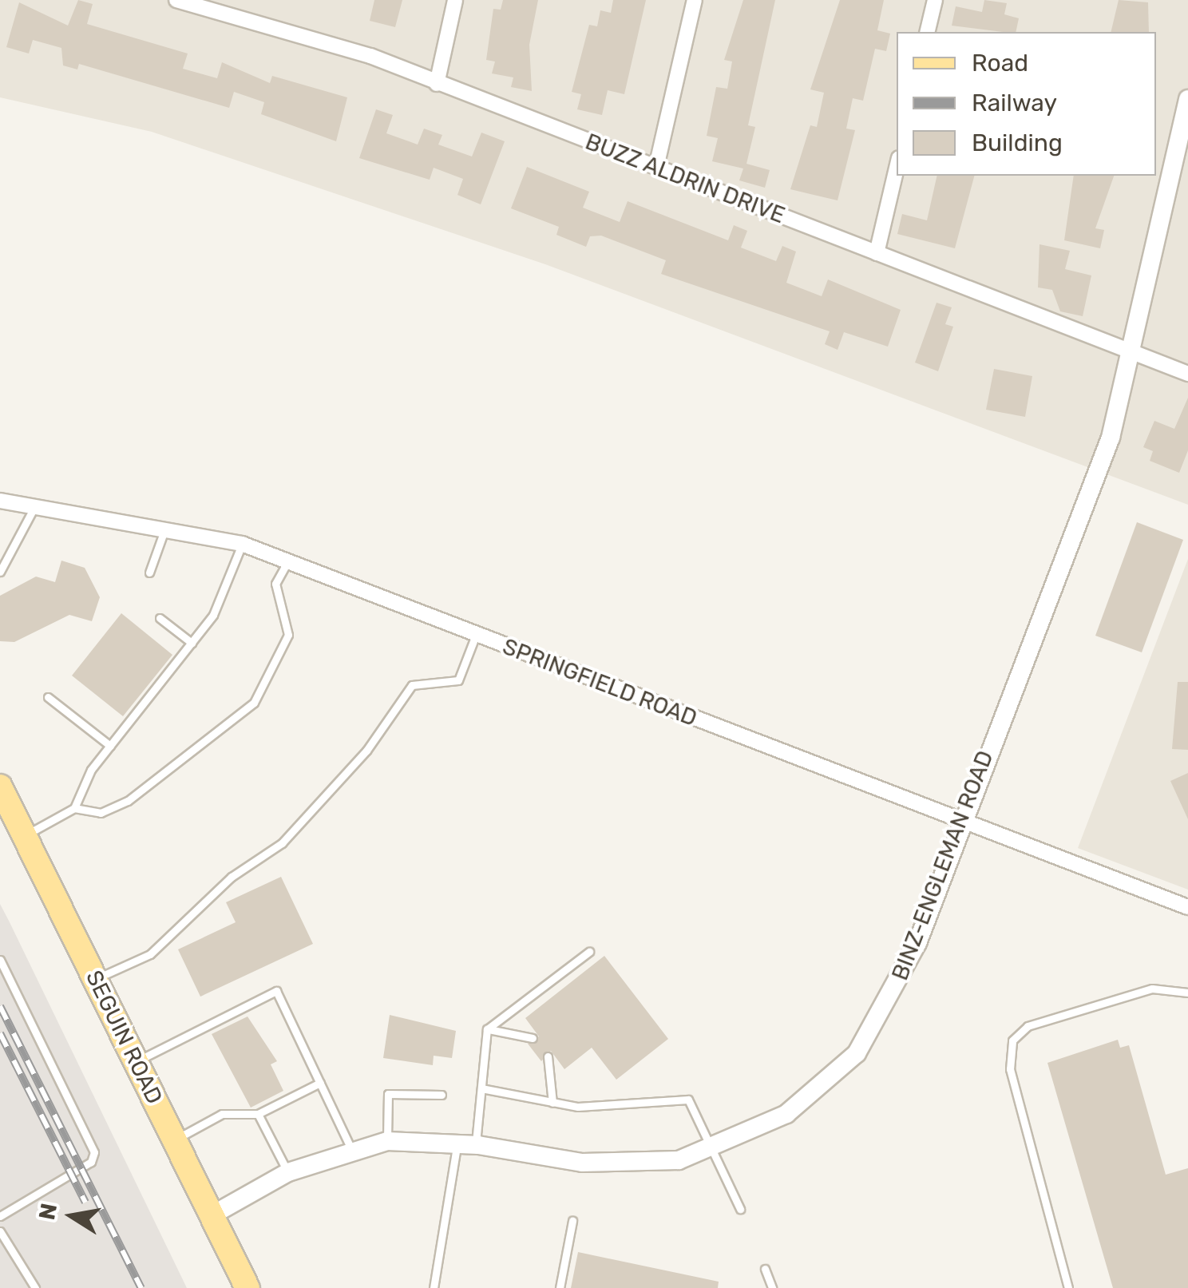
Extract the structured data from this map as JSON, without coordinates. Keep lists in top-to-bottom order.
{
  "streets": {
    "main road": ["SEGUIN ROAD"],
    "street": ["BUZZ ALDRIN DRIVE", "SPRINGFIELD ROAD", "BINZ-ENGLEMAN ROAD"]
  },
  "crossings": [
    ["BUZZ ALDRIN DRIVE", "BINZ-ENGLEMAN ROAD"],
    ["SPRINGFIELD ROAD", "BINZ-ENGLEMAN ROAD"],
    ["BINZ-ENGLEMAN ROAD", "SEGUIN ROAD"]
  ],
  "legend": ["Road", "Railway", "Building"],
  "north": "left"
}
